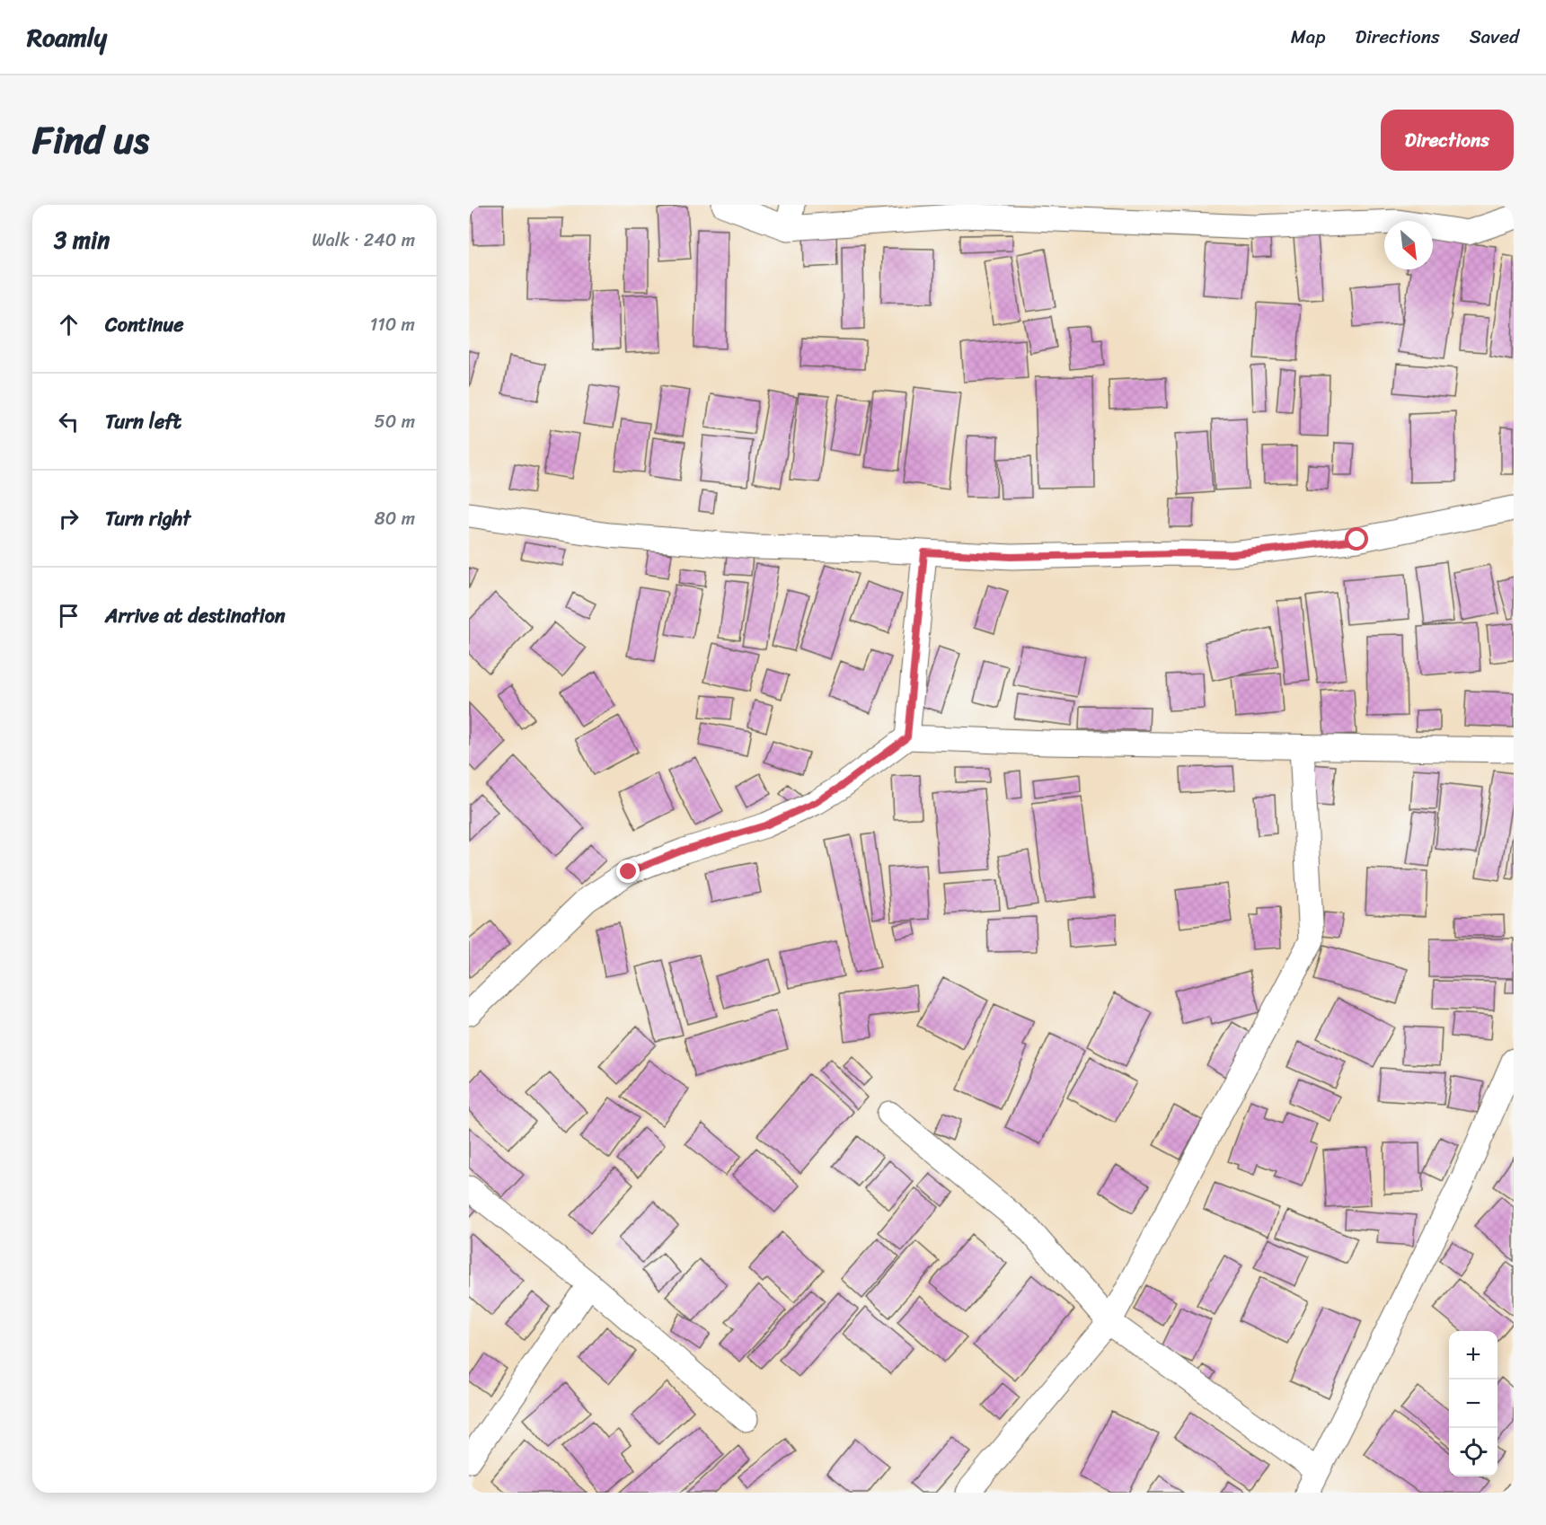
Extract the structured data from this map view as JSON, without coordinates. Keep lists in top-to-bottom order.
{
  "north": "bottom right",
  "page": {
    "header": "Roamly",
    "nav": ["Map", "Directions", "Saved"],
    "title": "Find us",
    "buttons": "Directions",
    "heading": ["3 min", "Walk · 240 m"],
    "list": [
      ["Continue", "110 m"],
      ["Turn left", "50 m"],
      ["Turn right", "80 m"],
      "Arrive at destination"
    ],
    "map_buttons": ["+", "−"]
  }
}
